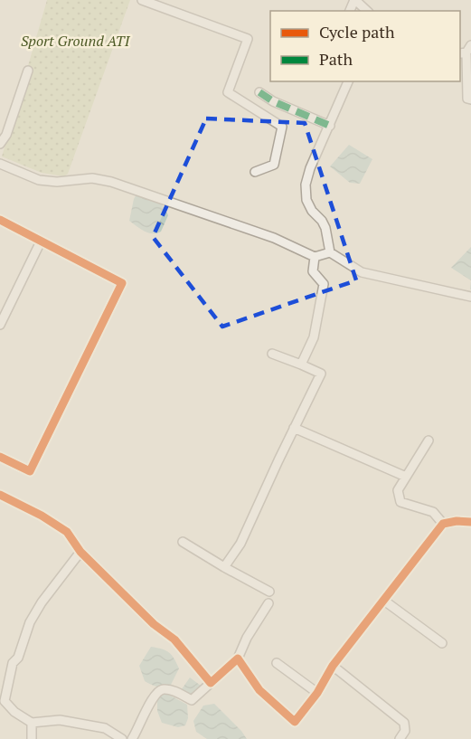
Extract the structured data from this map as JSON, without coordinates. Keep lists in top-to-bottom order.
{
  "parks": ["Sport Ground ATI"],
  "legend": ["Cycle path", "Path"]
}
